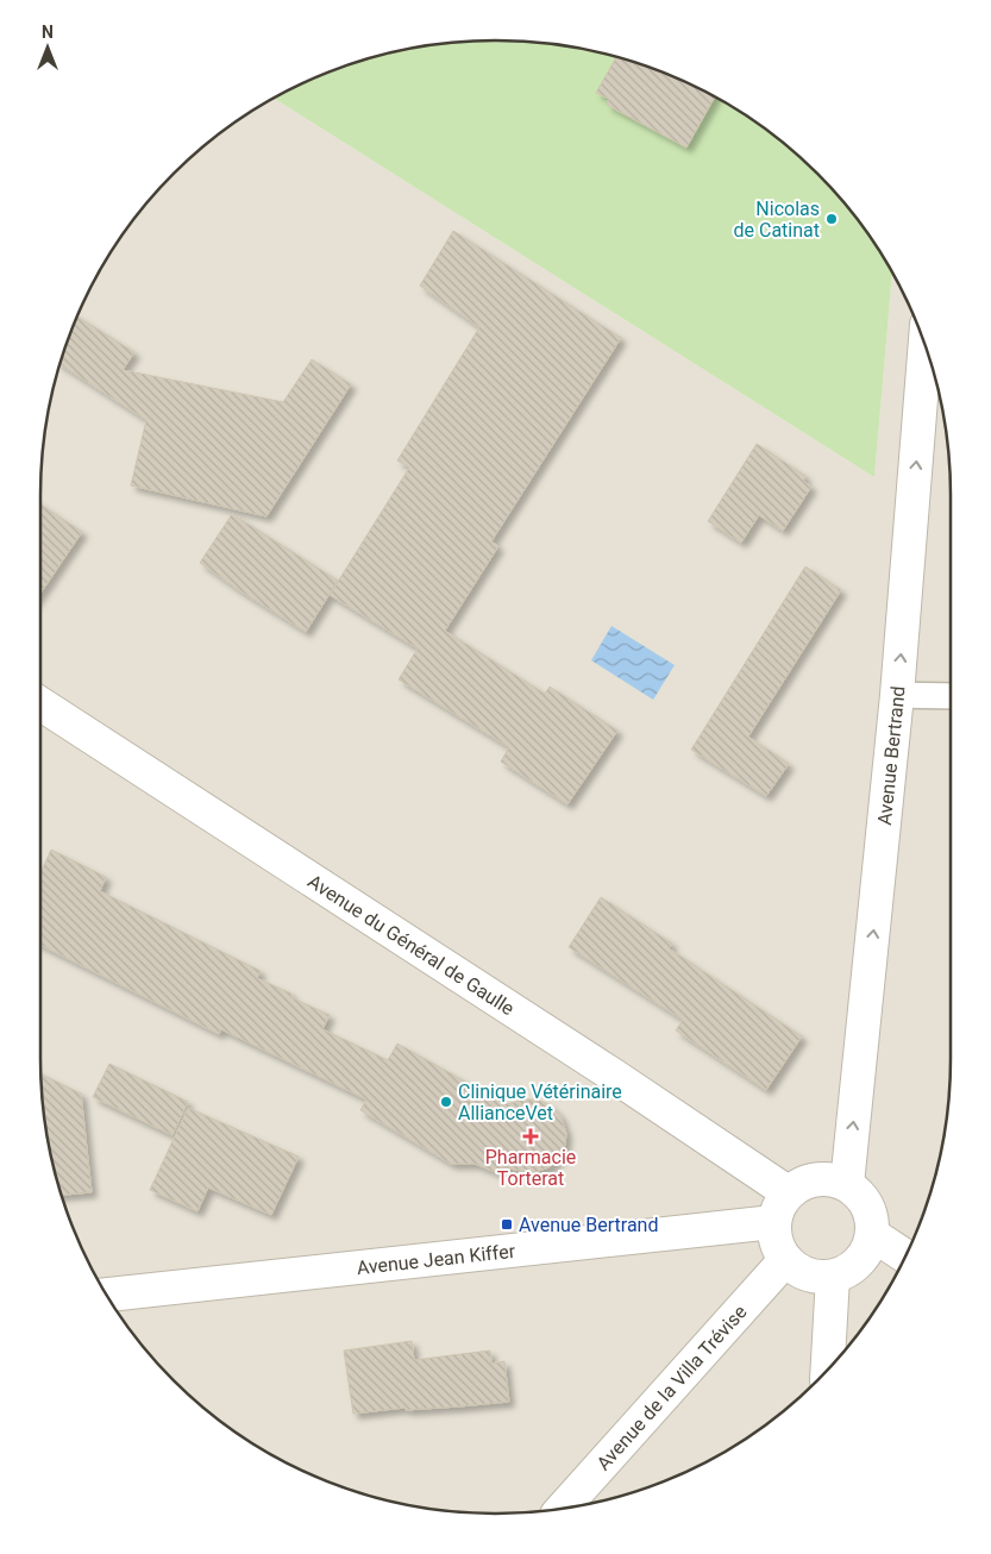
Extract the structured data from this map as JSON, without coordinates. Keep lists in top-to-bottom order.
{
  "streets": {
    "street": [
      "Avenue Bertrand",
      "Avenue du Général de Gaulle",
      "Avenue Jean Kiffer",
      "Avenue de la Villa Trévise"
    ]
  },
  "crossings": [
    ["Avenue Bertrand", "Avenue du Général de Gaulle"],
    ["Avenue Bertrand", "Avenue Jean Kiffer"],
    ["Avenue Bertrand", "Avenue de la Villa Trévise"],
    ["Avenue du Général de Gaulle", "Avenue Jean Kiffer"],
    ["Avenue du Général de Gaulle", "Avenue de la Villa Trévise"],
    ["Avenue Jean Kiffer", "Avenue de la Villa Trévise"]
  ],
  "one_way": ["Avenue Bertrand"],
  "places": {
    "other": ["Nicolas de Catinat", "Clinique Vétérinaire AllianceVet"],
    "health": ["Pharmacie Torterat"],
    "transit": ["Avenue Bertrand"]
  },
  "north": "top"
}
